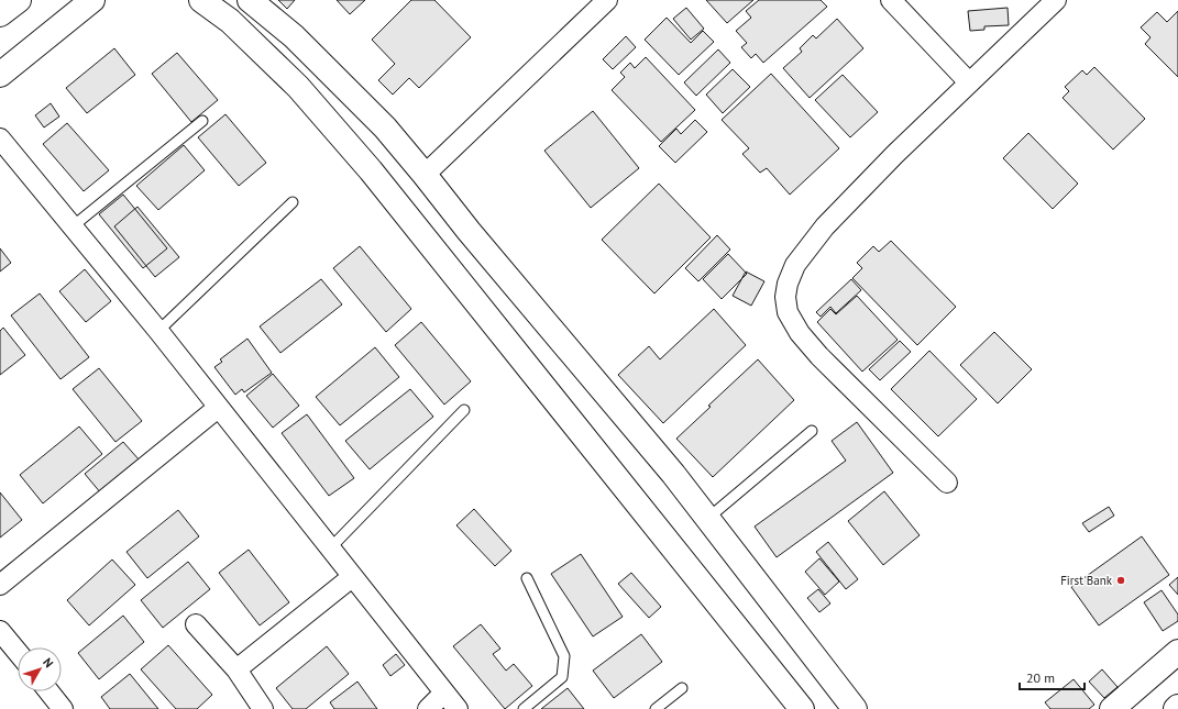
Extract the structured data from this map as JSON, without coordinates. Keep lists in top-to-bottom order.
{
  "places": ["First Bank"],
  "scale_bar": "20 m",
  "north": "top right"
}
